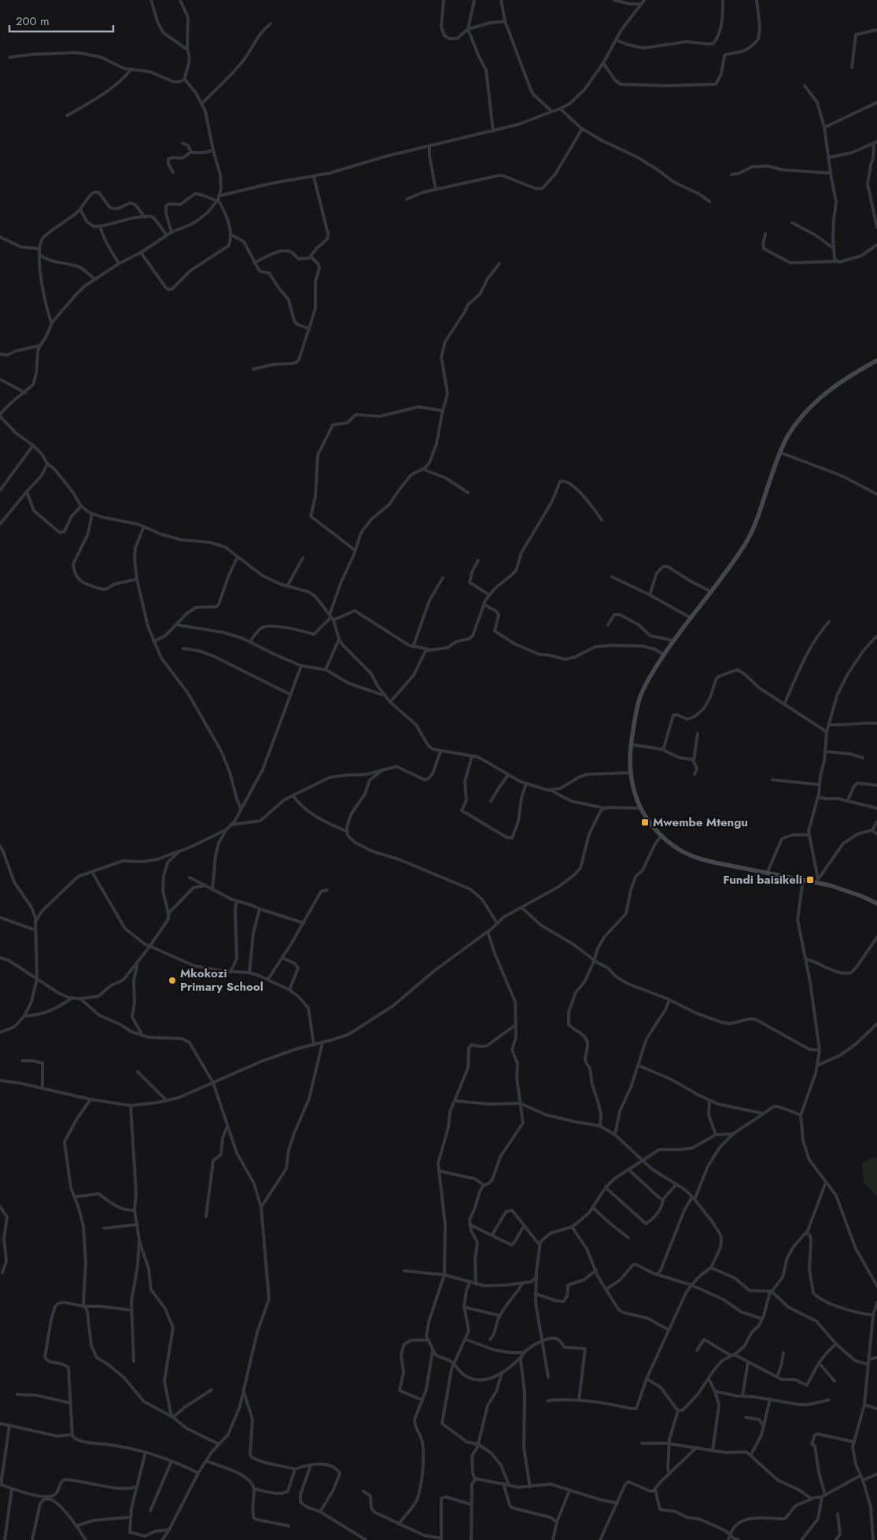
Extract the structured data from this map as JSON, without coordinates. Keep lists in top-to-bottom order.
{
  "places": {
    "transit": ["Mwembe Mtengu", "Fundi baisikeli"],
    "other": ["Mkokozi Primary School"]
  },
  "scale_bar": "200 m"
}
